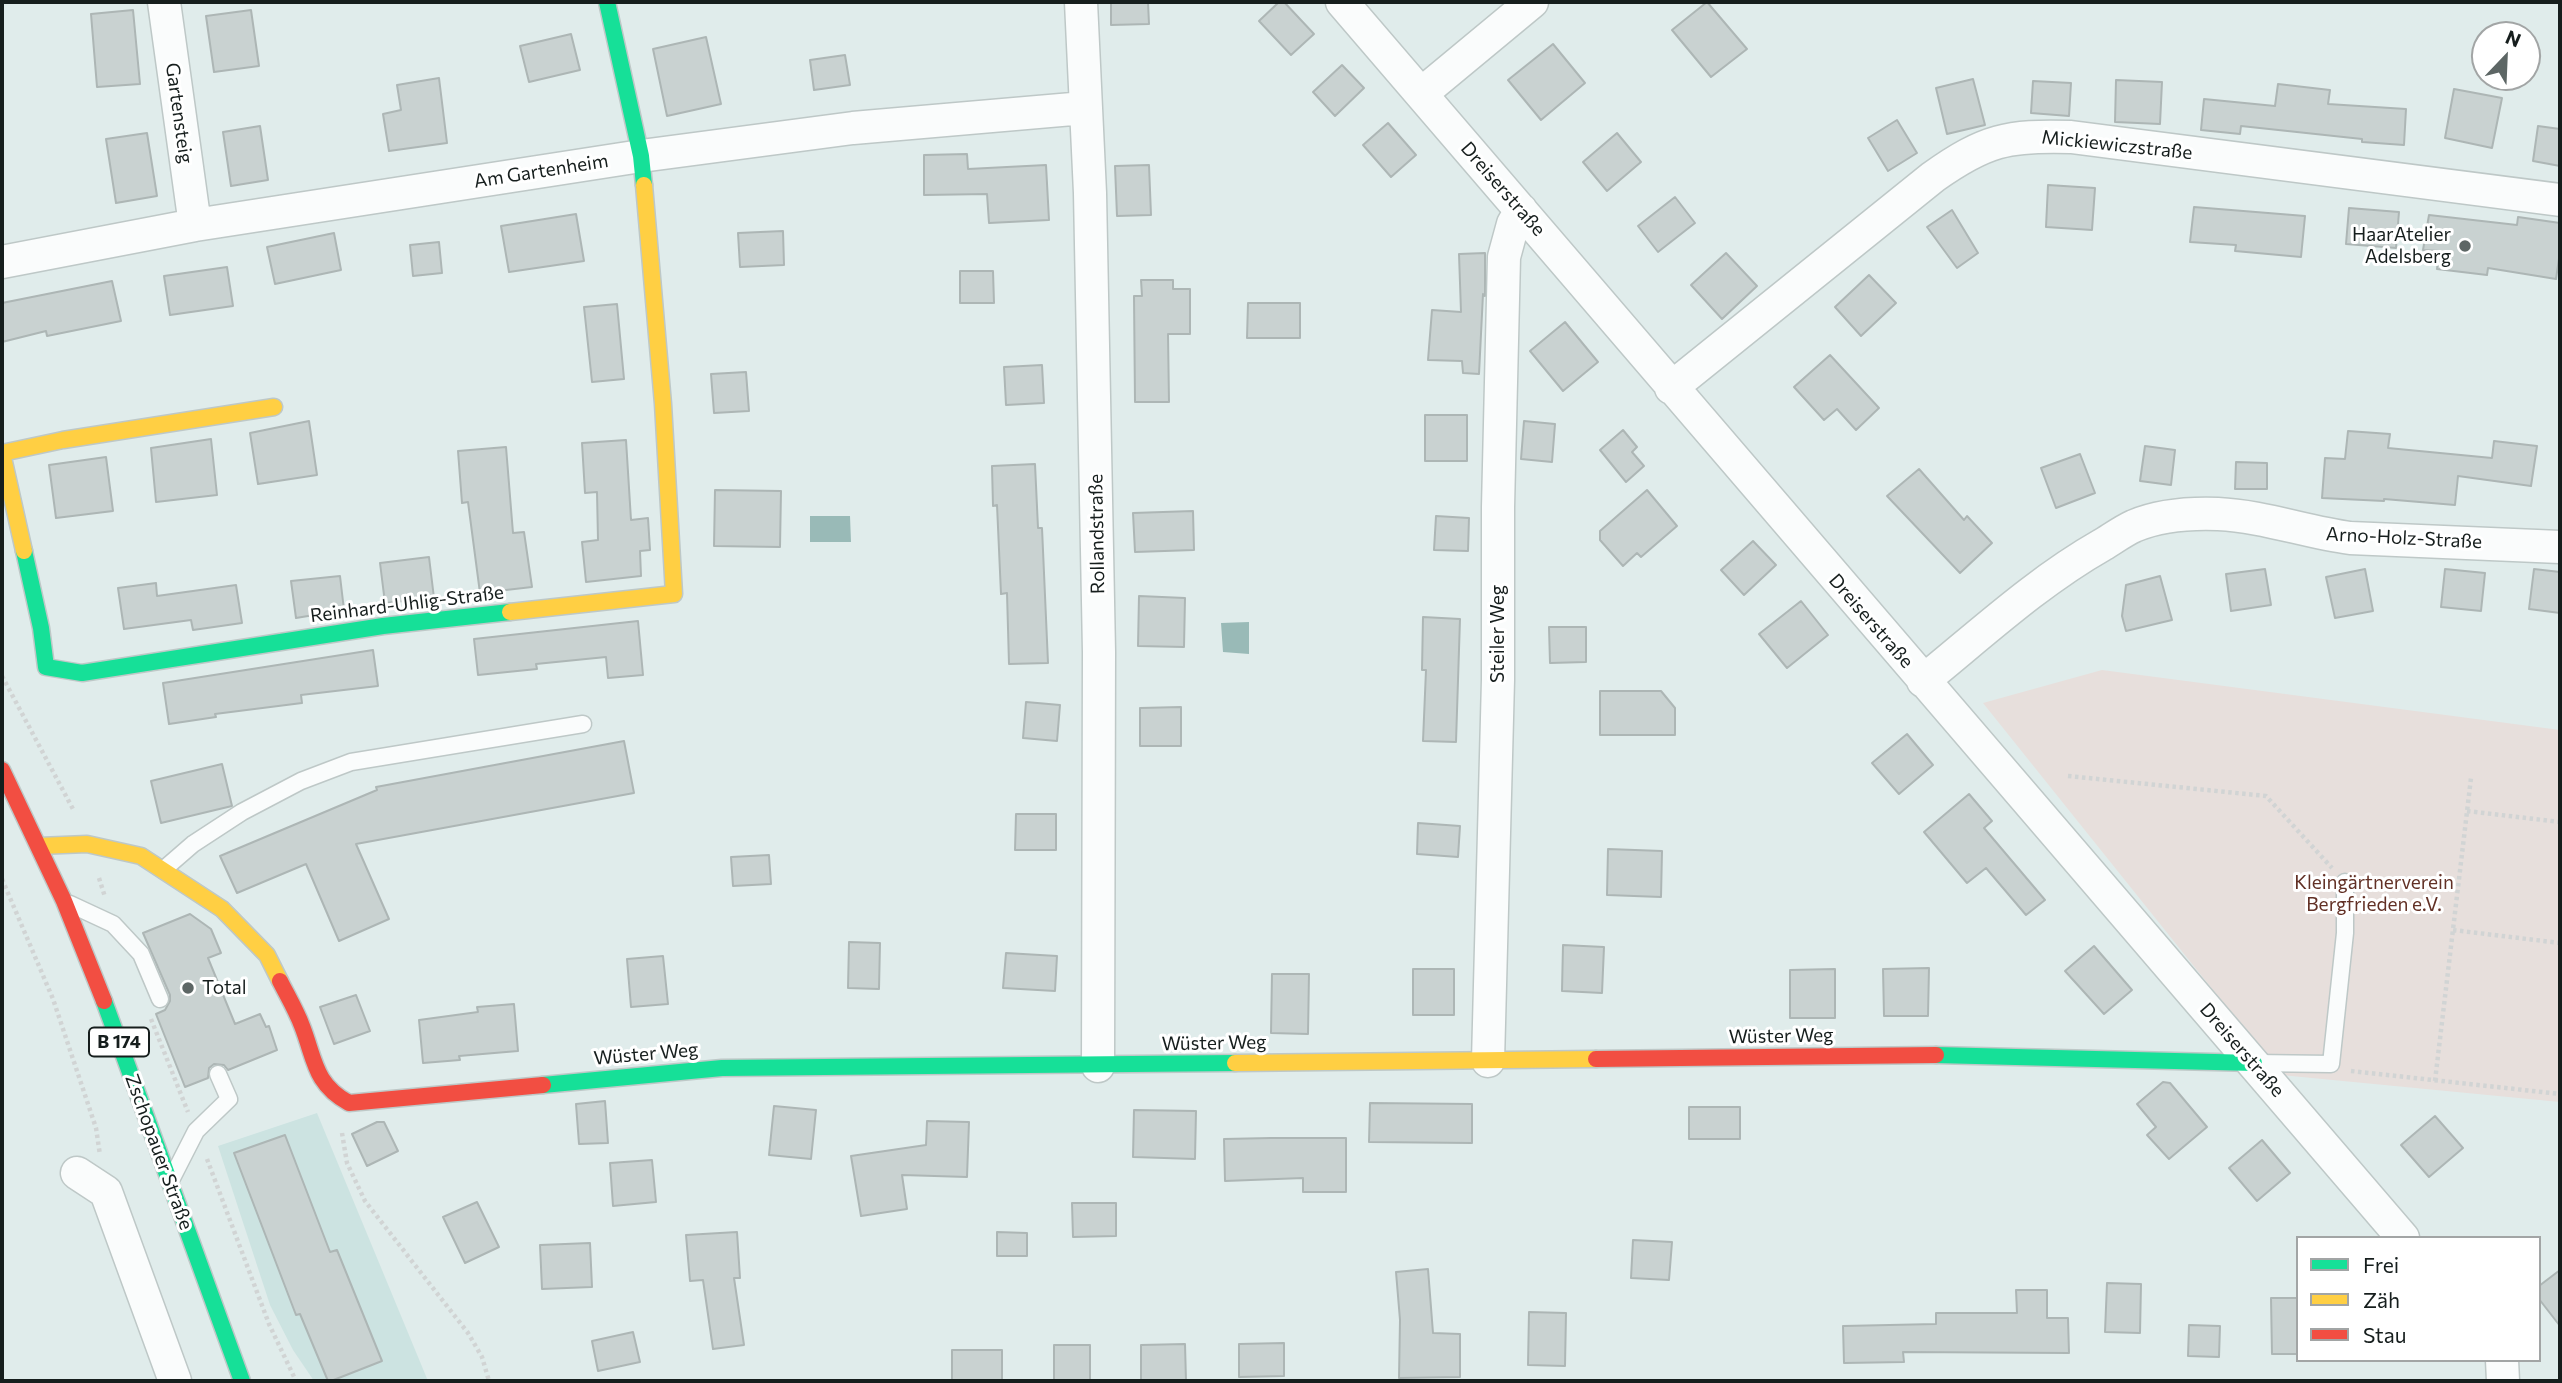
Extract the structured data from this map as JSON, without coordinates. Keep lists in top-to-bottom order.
{
  "streets": {
    "street": [
      "Gartensteig",
      "Mickiewiczstraße",
      "Am Gartenheim",
      "Dreiserstraße",
      "Rollandstraße",
      "Arno-Holz-Straße",
      "Reinhard-Uhlig-Straße",
      "Steiler Weg",
      "Wüster Weg",
      "B 174",
      "Zschopauer Straße"
    ]
  },
  "crossings": [
    ["Gartensteig", "Am Gartenheim"],
    ["Mickiewiczstraße", "Dreiserstraße"],
    ["Am Gartenheim", "Rollandstraße"],
    ["Am Gartenheim", "Reinhard-Uhlig-Straße"],
    ["Dreiserstraße", "Arno-Holz-Straße"],
    ["Dreiserstraße", "Steiler Weg"],
    ["Dreiserstraße", "Wüster Weg"],
    ["Rollandstraße", "Wüster Weg"],
    ["Steiler Weg", "Wüster Weg"]
  ],
  "parks": ["Kleingärtnerverein Bergfrieden e.V."],
  "places": ["HaarAtelier Adelsberg", "Total"],
  "legend": ["Frei", "Zäh", "Stau"],
  "north": "top right"
}
